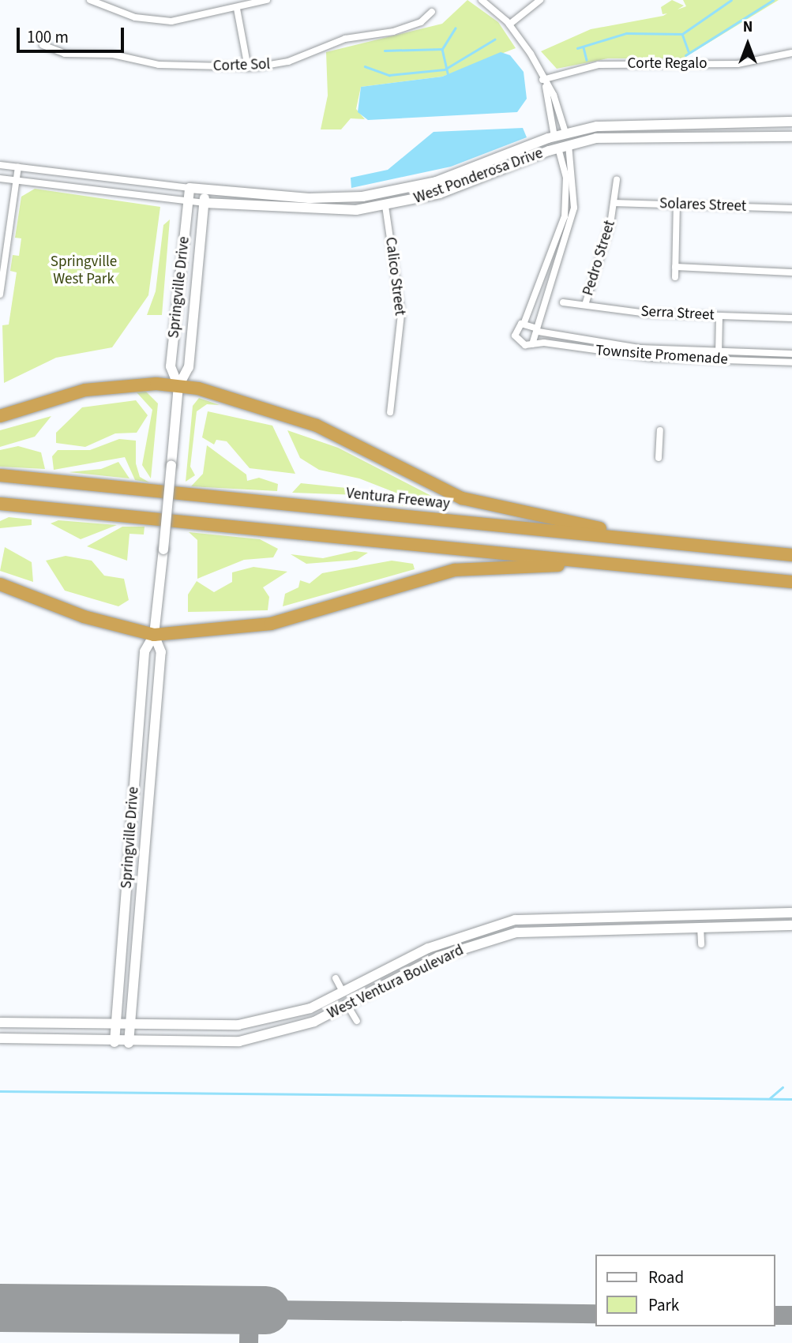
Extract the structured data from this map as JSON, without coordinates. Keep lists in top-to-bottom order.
{
  "streets": {
    "highway": ["Ventura Freeway"],
    "street": [
      "Corte Regalo",
      "Corte Sol",
      "West Ponderosa Drive",
      "Solares Street",
      "Pedro Street",
      "Calico Street",
      "Springville Drive",
      "Serra Street",
      "Townsite Promenade",
      "West Ventura Boulevard"
    ]
  },
  "crossings": [
    ["West Ponderosa Drive", "Calico Street"],
    ["West Ponderosa Drive", "Springville Drive"],
    ["Solares Street", "Pedro Street"],
    ["Pedro Street", "Serra Street"],
    ["Springville Drive", "West Ventura Boulevard"]
  ],
  "parks": ["Springville West Park"],
  "legend": ["Road", "Park"],
  "scale_bar": "100 m",
  "north": "top"
}
